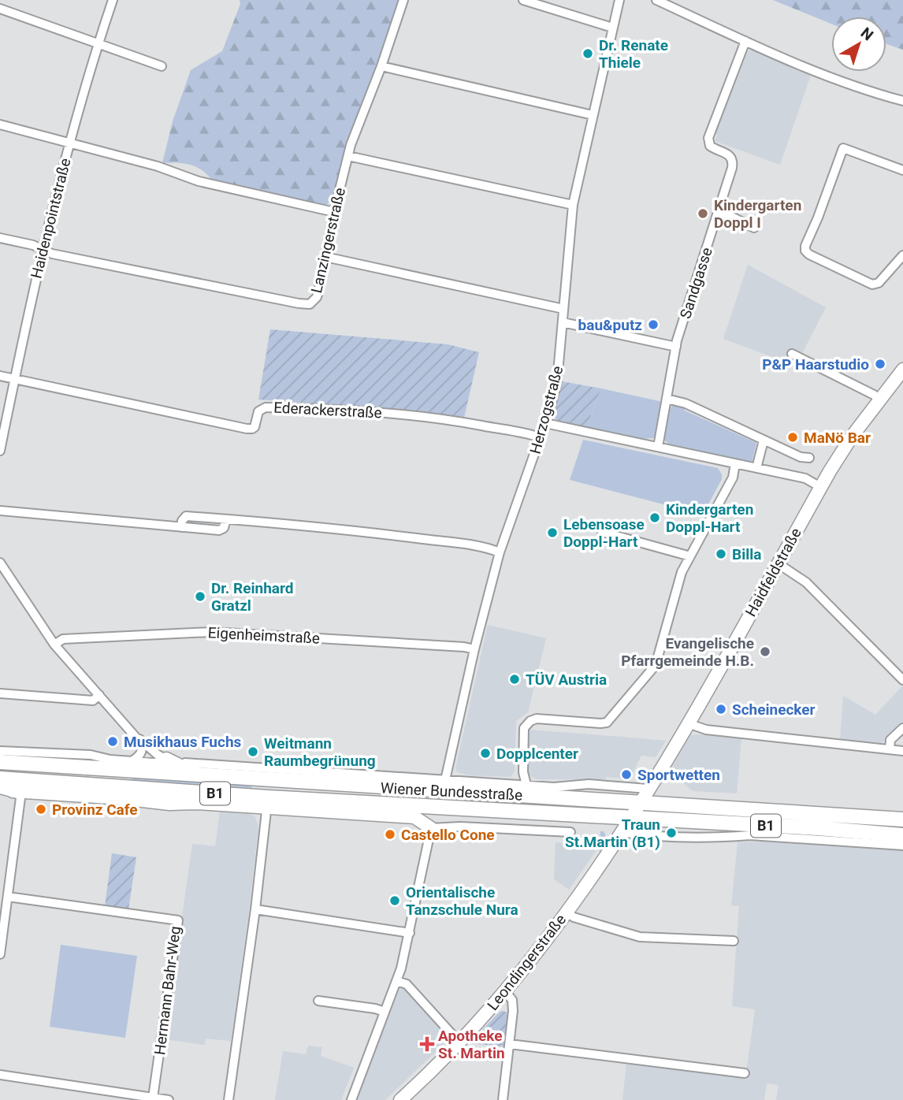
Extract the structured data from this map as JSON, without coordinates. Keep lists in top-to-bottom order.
{
  "streets": {
    "main road": ["Wiener Bundesstraße", "B1"],
    "street": [
      "Haidenpointstraße",
      "Lanzingerstraße",
      "Sandgasse",
      "Ederackerstraße",
      "Herzogstraße",
      "Haidfeldstraße",
      "Eigenheimstraße",
      "Leondingerstraße",
      "Hermann Bahr-Weg"
    ]
  },
  "crossings": [
    ["Haidenpointstraße", "Lanzingerstraße"],
    ["Haidenpointstraße", "Ederackerstraße"],
    ["Ederackerstraße", "Herzogstraße"],
    ["Herzogstraße", "Eigenheimstraße"],
    ["Herzogstraße", "Wiener Bundesstraße"],
    ["Haidfeldstraße", "Wiener Bundesstraße"],
    ["Haidfeldstraße", "Leondingerstraße"],
    ["Wiener Bundesstraße", "Leondingerstraße"]
  ],
  "places": {
    "other": [
      "Dr. Renate Thiele",
      "Kindergarten Doppl I",
      "bau&putz",
      "P&P Haarstudio",
      "MaNö Bar",
      "Kindergarten Doppl-Hart",
      "Lebensoase Doppl-Hart",
      "Billa",
      "Dr. Reinhard Gratzl",
      "Evangelische Pfarrgemeinde H.B.",
      "TÜV Austria",
      "Scheinecker",
      "Musikhaus Fuchs",
      "Weitmann Raumbegrünung",
      "Dopplcenter",
      "Sportwetten",
      "Provinz Cafe",
      "Traun St.Martin (B1)",
      "Castello Cone",
      "Orientalische Tanzschule Nura"
    ],
    "health": ["Apotheke St. Martin"]
  },
  "north": "top right"
}
